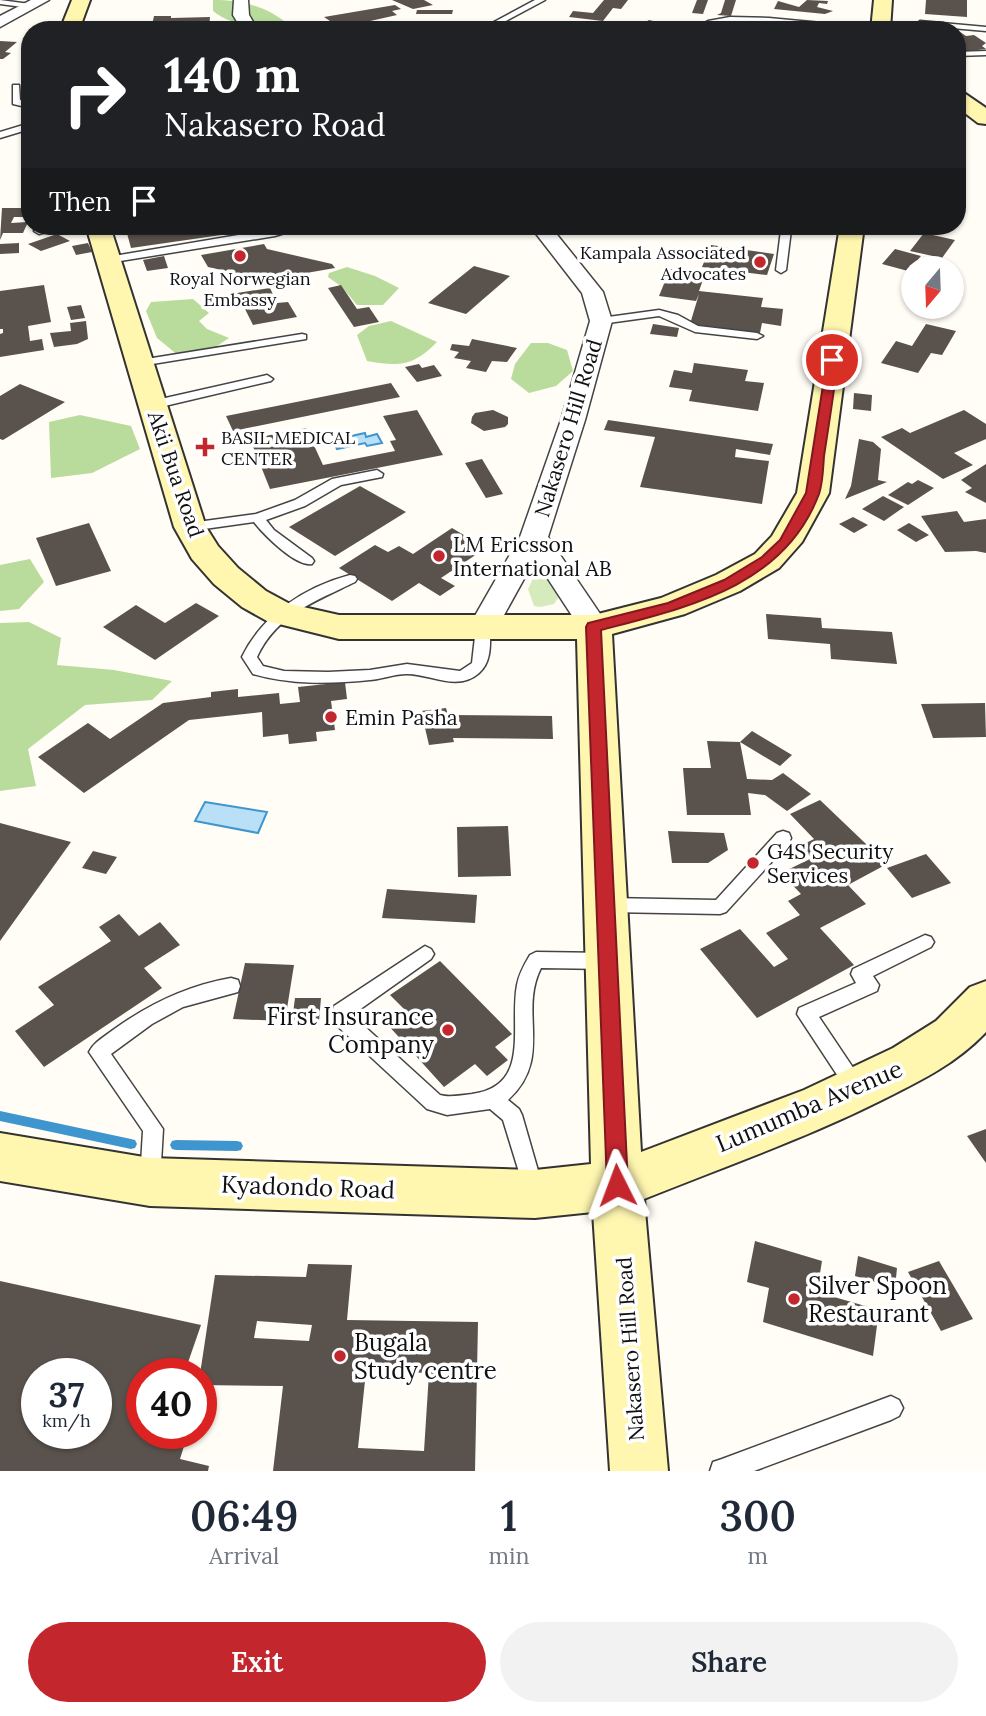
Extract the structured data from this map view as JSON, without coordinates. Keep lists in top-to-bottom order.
{
  "streets": {
    "street": [
      "Nakasero Hill Road",
      "Akii Bua Road",
      "Lumumba Avenue",
      "Kyadondo Road"
    ]
  },
  "crossings": [
    ["Nakasero Hill Road", "Akii Bua Road"],
    ["Nakasero Hill Road", "Lumumba Avenue"],
    ["Nakasero Hill Road", "Kyadondo Road"],
    ["Lumumba Avenue", "Kyadondo Road"]
  ],
  "places": {
    "other": [
      "Royal Norwegian Embassy",
      "Kampala Associated Advocates",
      "LM Ericsson International AB",
      "Emin Pasha",
      "G4S Security Services",
      "First Insurance Company",
      "Silver Spoon Restaurant",
      "Bugala Study centre"
    ],
    "health": ["BASIL MEDICAL CENTER"]
  },
  "north": "bottom",
  "page": {
    "turn": ["140 m", "Nakasero Road"],
    "then": "Then",
    "speed": "37 km/h",
    "limit": "40",
    "eta": [
      "06:49",
      "Arrival",
      "1",
      "min",
      "300",
      "m"
    ],
    "buttons": ["Exit", "Share"]
  }
}
